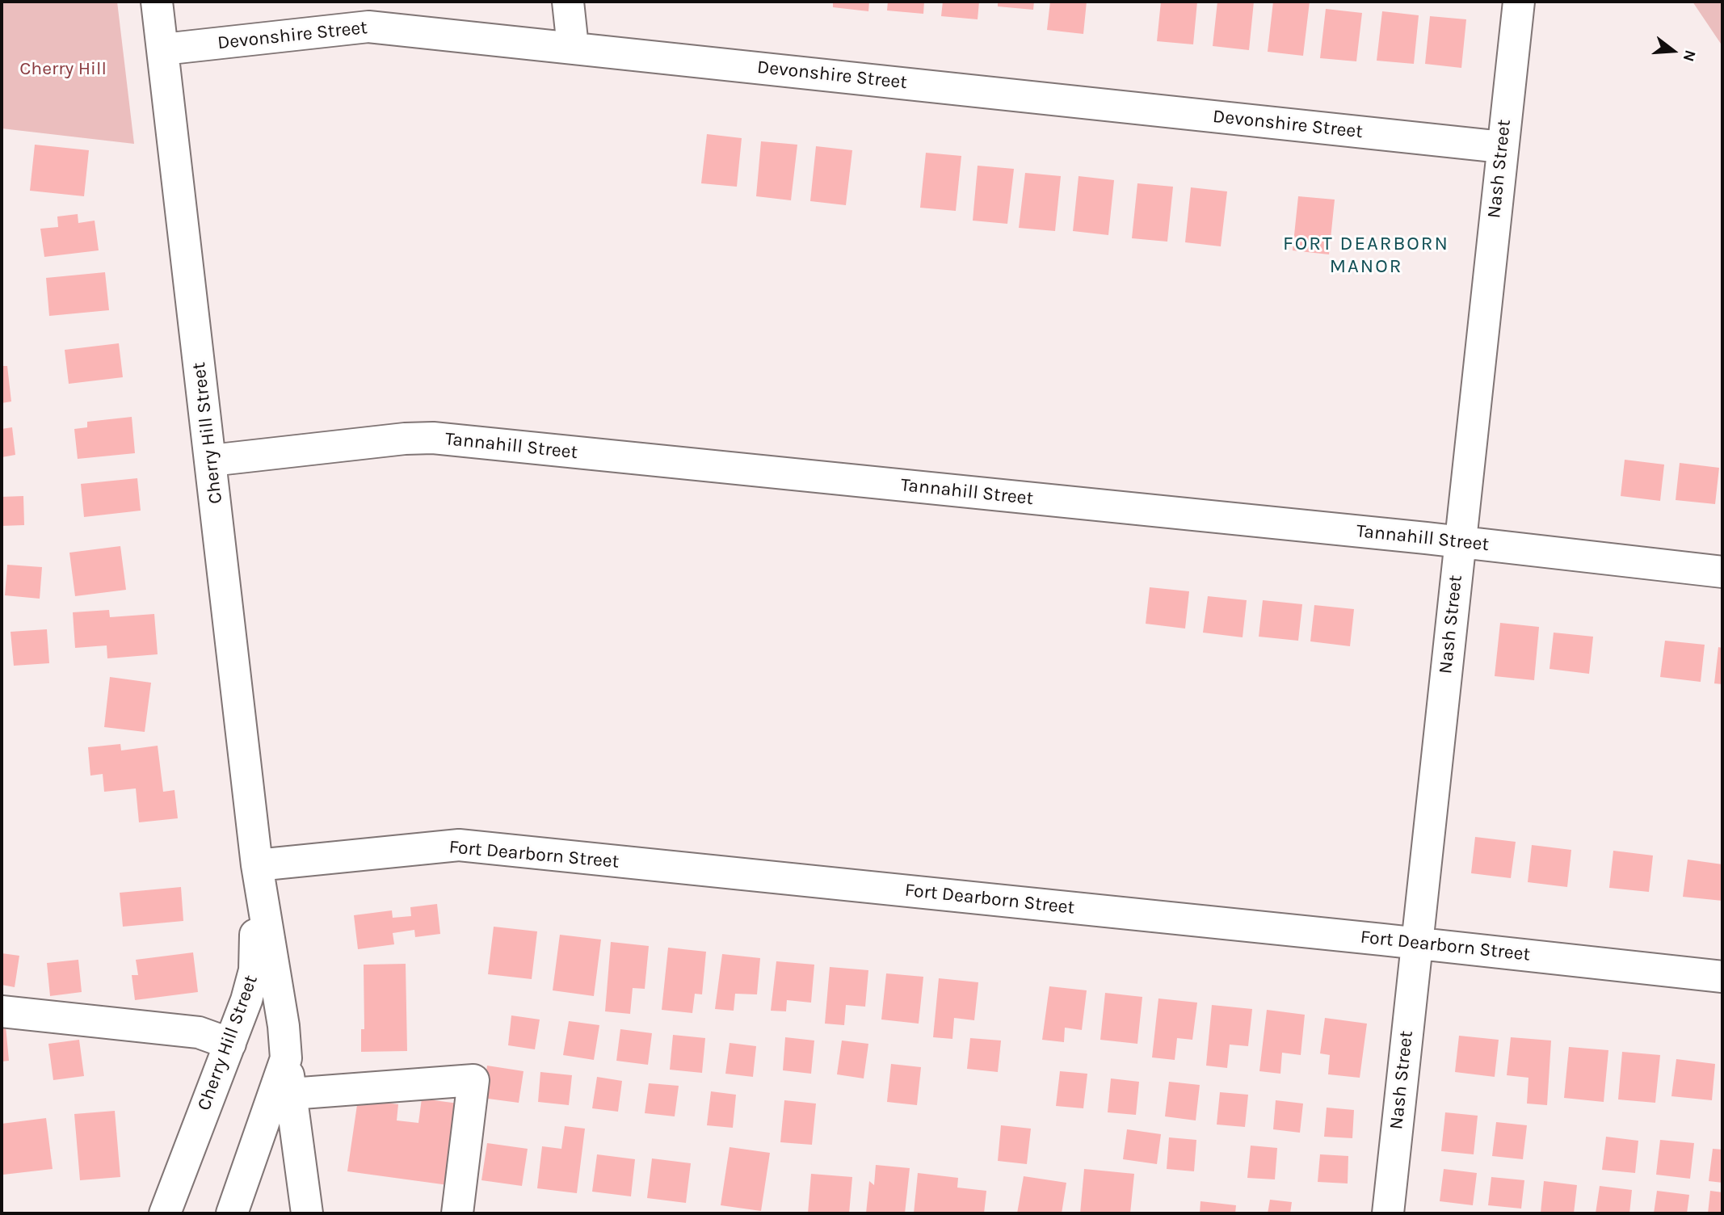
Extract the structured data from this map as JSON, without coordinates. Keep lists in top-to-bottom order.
{
  "streets": {
    "street": [
      "Devonshire Street",
      "Nash Street",
      "Cherry Hill Street",
      "Tannahill Street",
      "Fort Dearborn Street"
    ]
  },
  "crossings": [
    ["Devonshire Street", "Nash Street"],
    ["Devonshire Street", "Cherry Hill Street"],
    ["Nash Street", "Tannahill Street"],
    ["Nash Street", "Fort Dearborn Street"],
    ["Cherry Hill Street", "Tannahill Street"],
    ["Cherry Hill Street", "Fort Dearborn Street"]
  ],
  "districts": ["FORT DEARBORN MANOR"],
  "parks": ["Cherry Hill"],
  "north": "right"
}
